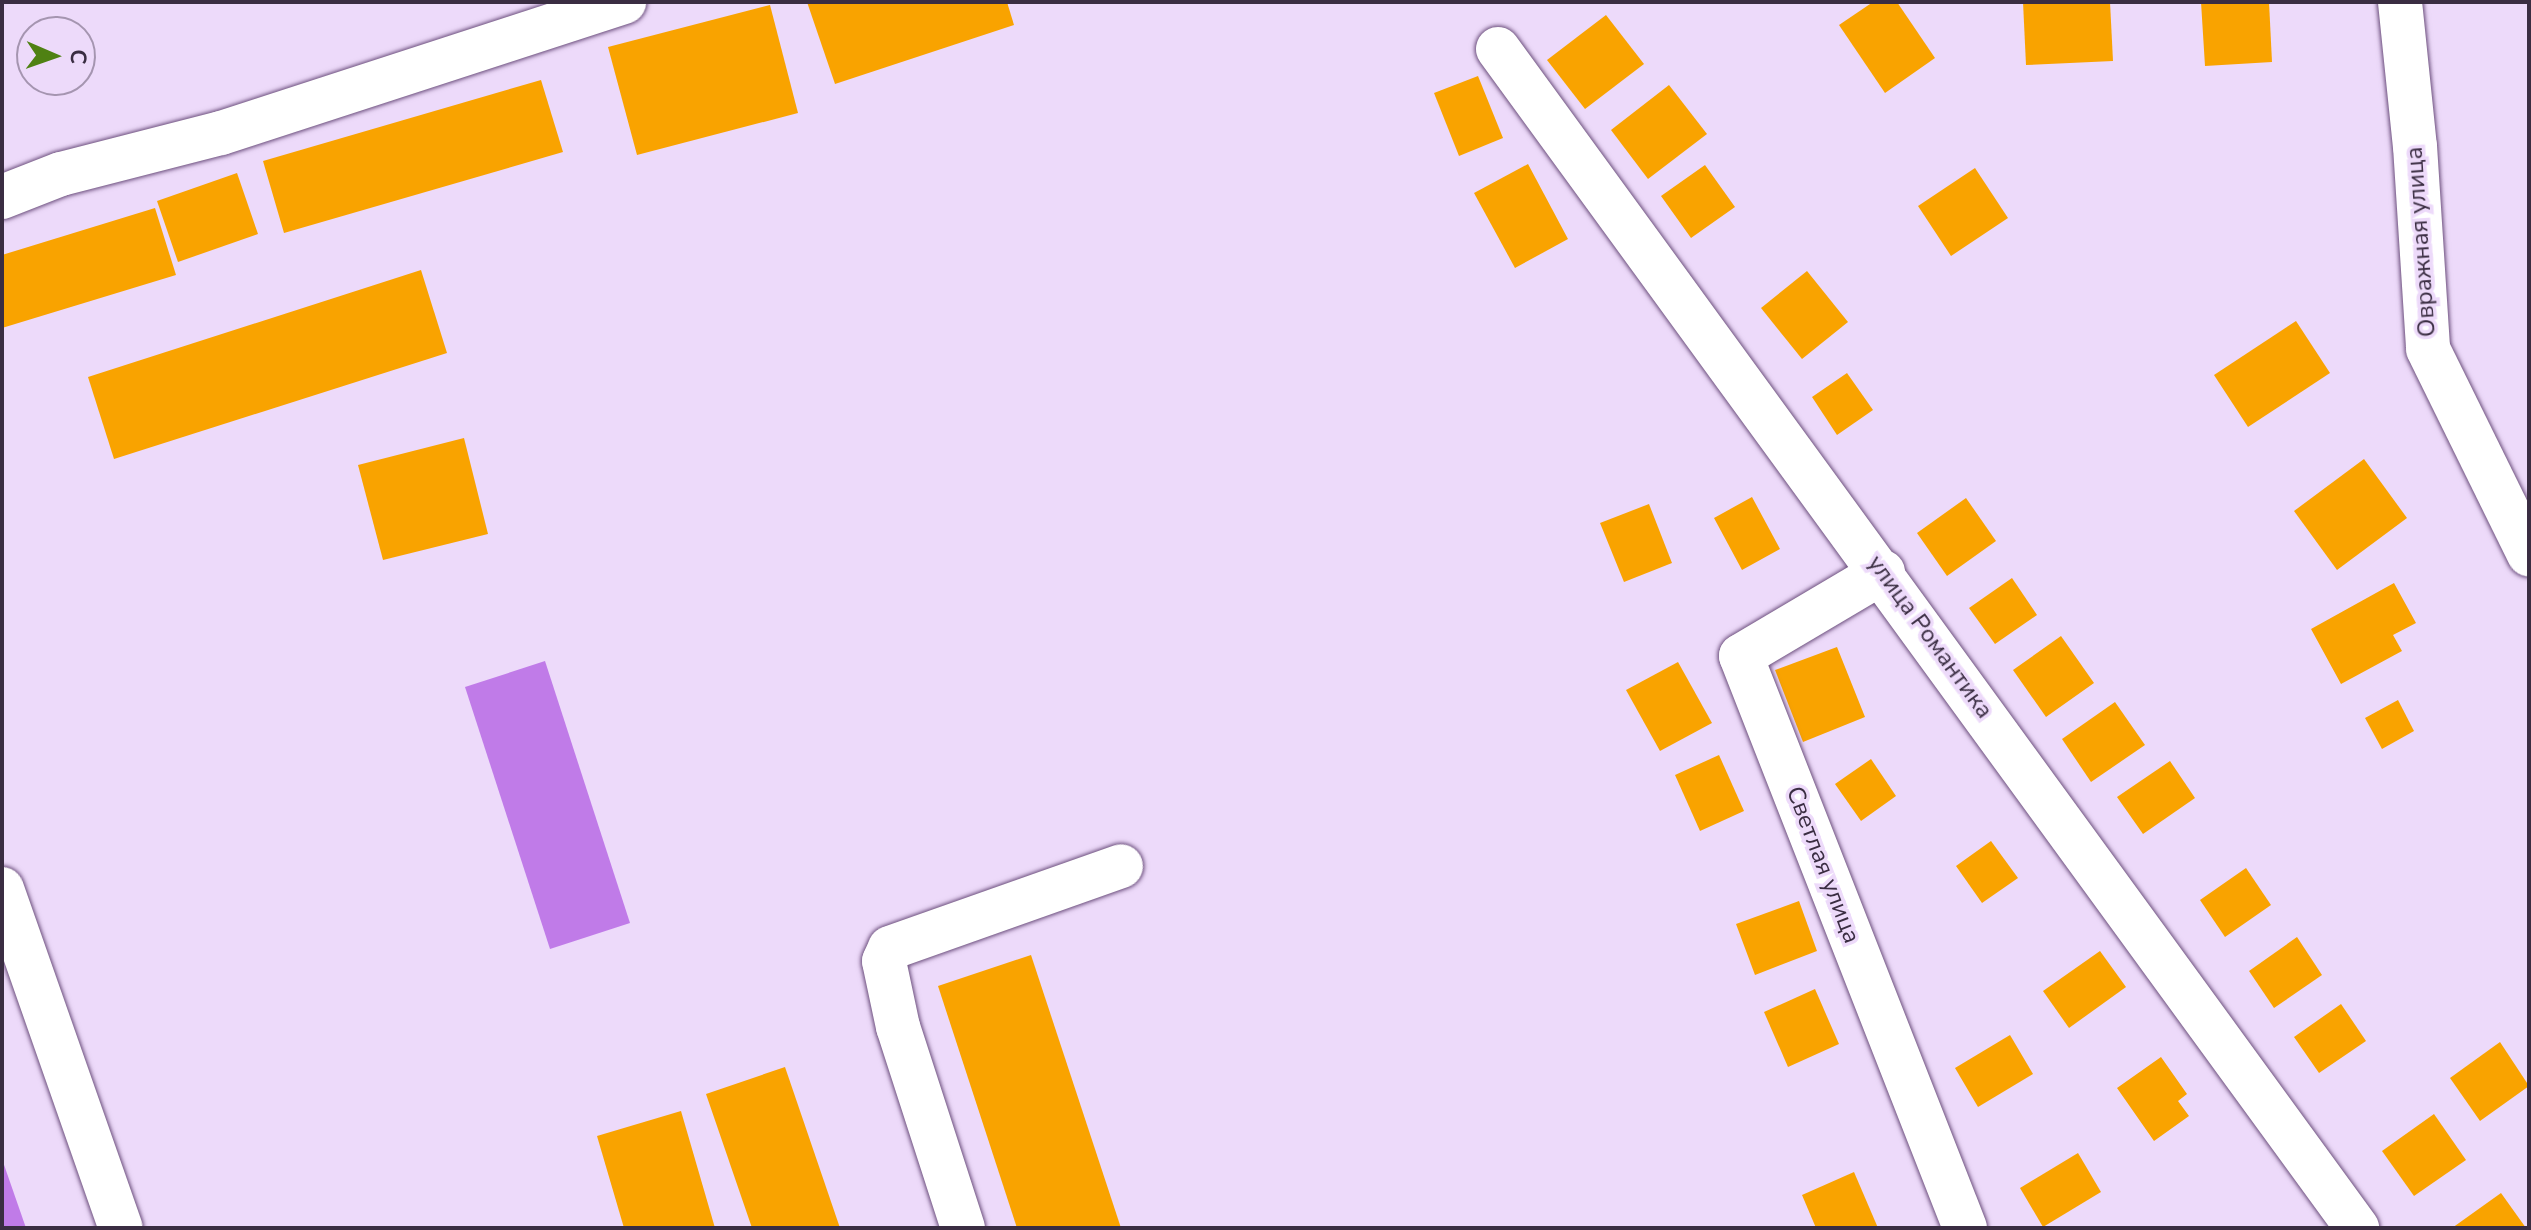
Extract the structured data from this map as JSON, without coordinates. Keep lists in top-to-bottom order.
{
  "streets": {
    "street": ["Овражная улица", "улица Романтика", "Светлая улица"]
  },
  "crossings": [
    ["улица Романтика", "Светлая улица"]
  ],
  "north": "right"
}
